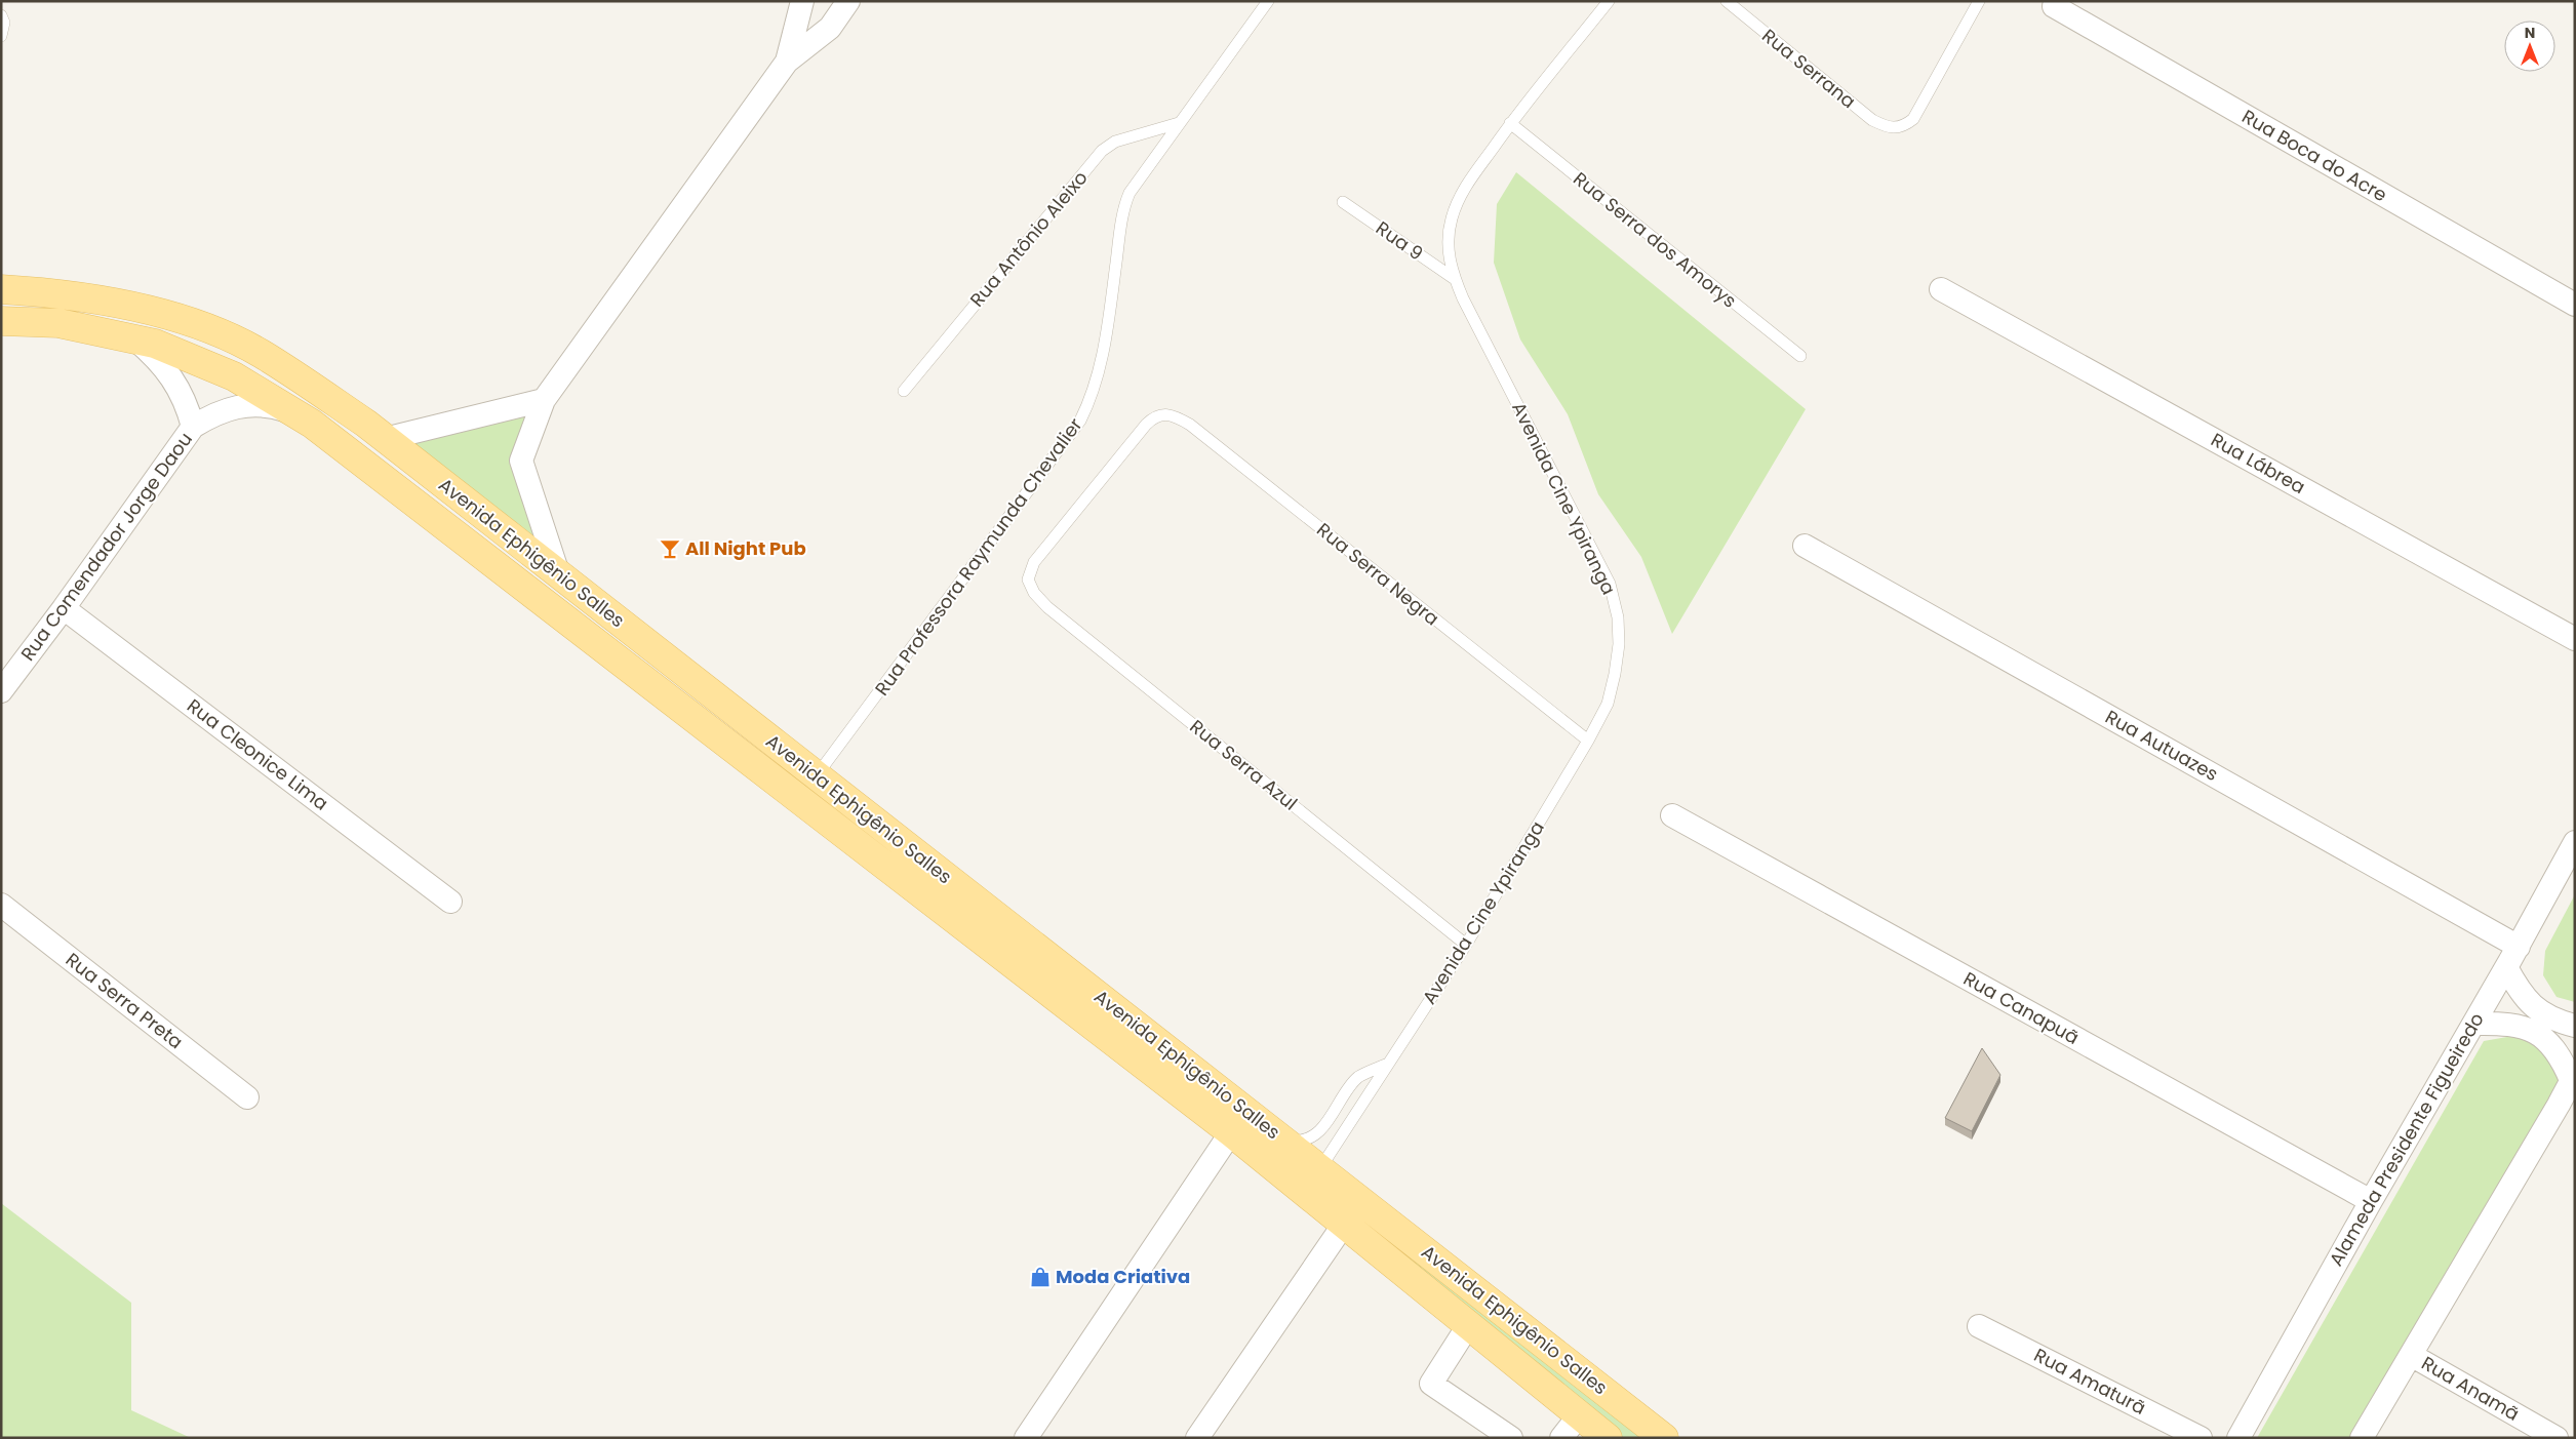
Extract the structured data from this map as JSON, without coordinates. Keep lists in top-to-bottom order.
{
  "streets": {
    "main road": ["Avenida Ephigênio Salles"],
    "street": [
      "Rua Boca do Acre",
      "Rua Lábrea",
      "Rua Comendador Jorge Daou",
      "Rua Autuazes",
      "Rua Cleonice Lima",
      "Rua Serra Preta",
      "Rua Canapuã",
      "Alameda Presidente Figueiredo",
      "Rua Amaturã",
      "Rua Anamã"
    ],
    "lane": [
      "Rua Serrana",
      "Rua Antônio Aleixo",
      "Rua Serra dos Amorys",
      "Rua 9",
      "Avenida Cine Ypiranga",
      "Rua Professora Raymunda Chevalier",
      "Rua Serra Negra",
      "Rua Serra Azul"
    ]
  },
  "crossings": [
    ["Rua Antônio Aleixo", "Rua Professora Raymunda Chevalier"],
    ["Rua Serra dos Amorys", "Avenida Cine Ypiranga"],
    ["Rua 9", "Avenida Cine Ypiranga"],
    ["Avenida Cine Ypiranga", "Avenida Ephigênio Salles"],
    ["Avenida Cine Ypiranga", "Rua Serra Negra"],
    ["Avenida Cine Ypiranga", "Rua Serra Azul"],
    ["Rua Comendador Jorge Daou", "Avenida Ephigênio Salles"],
    ["Rua Comendador Jorge Daou", "Rua Cleonice Lima"],
    ["Avenida Ephigênio Salles", "Rua Professora Raymunda Chevalier"],
    ["Rua Serra Negra", "Rua Serra Azul"],
    ["Rua Autuazes", "Alameda Presidente Figueiredo"],
    ["Rua Canapuã", "Alameda Presidente Figueiredo"]
  ],
  "places": {
    "bar": ["All Night Pub"],
    "shop": ["Moda Criativa"]
  },
  "north": "top"
}
